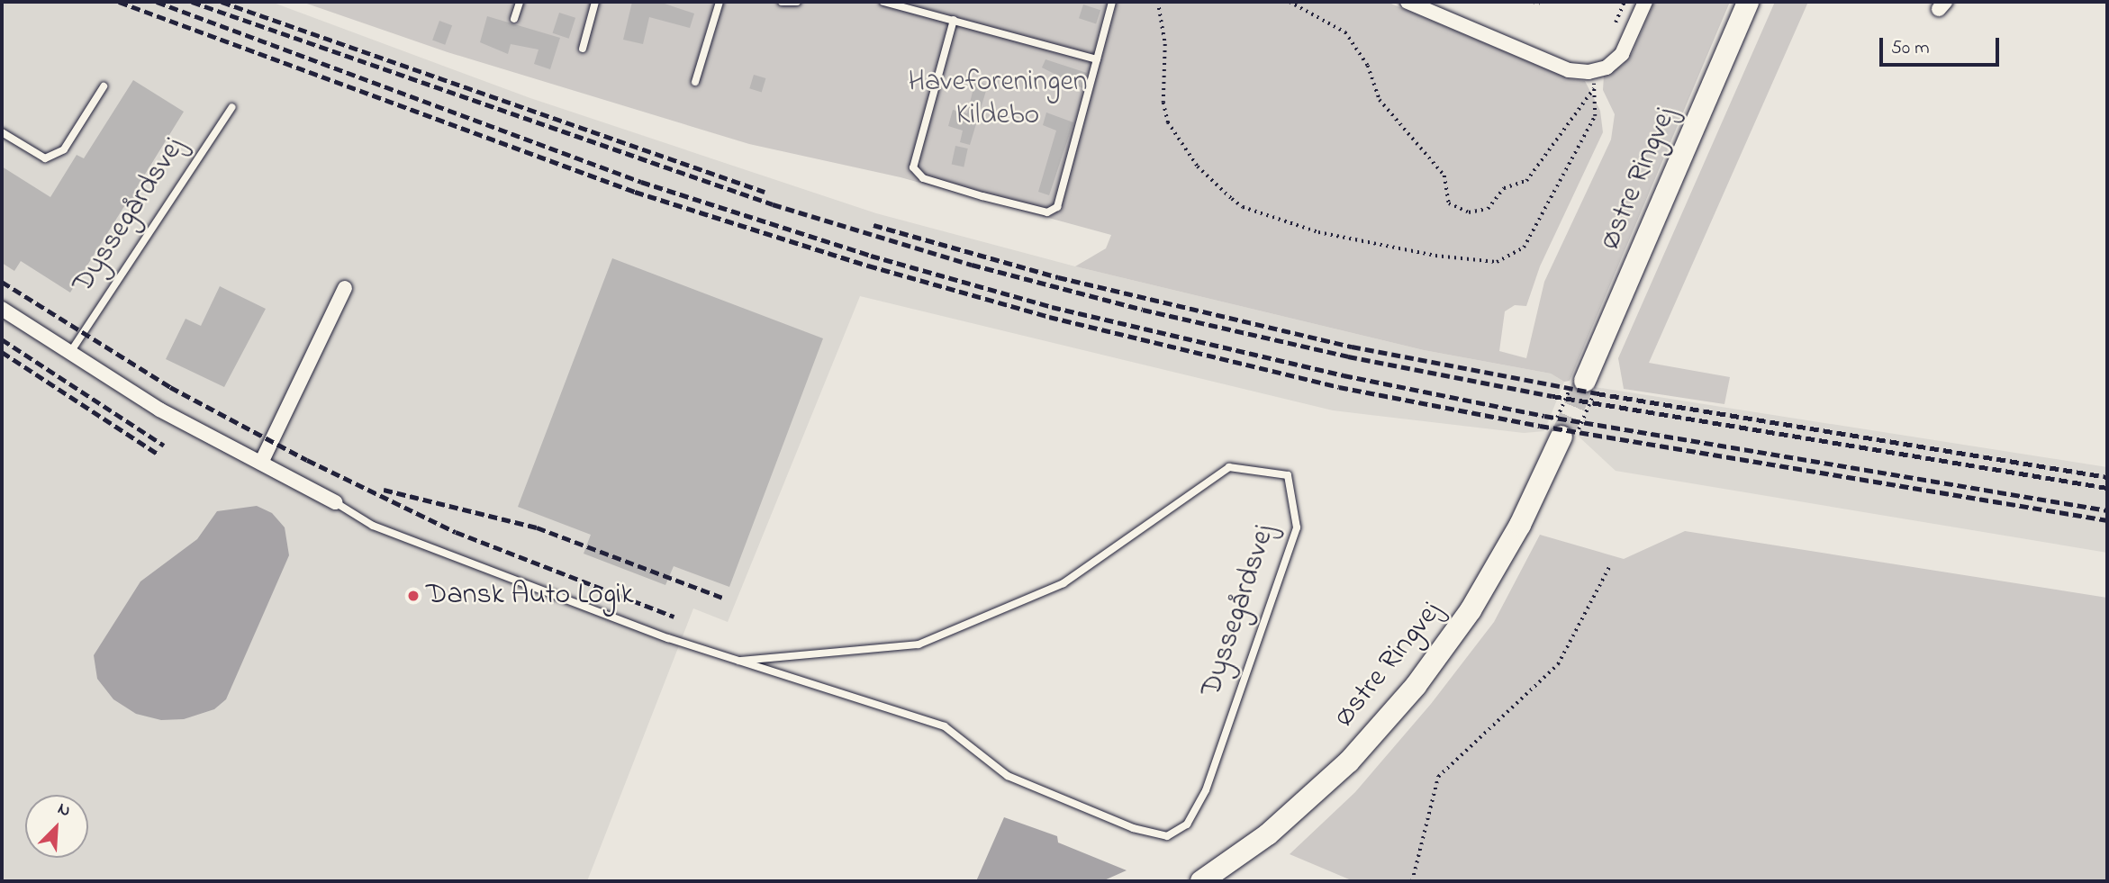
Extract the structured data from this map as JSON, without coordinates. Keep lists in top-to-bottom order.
{
  "streets": {
    "main road": ["Østre Ringvej"],
    "street": ["Dyssegårdsvej"]
  },
  "parks": ["Haveforeningen Kildebo"],
  "places": ["Dansk Auto Logik"],
  "scale_bar": "50 m",
  "north": "top right"
}
